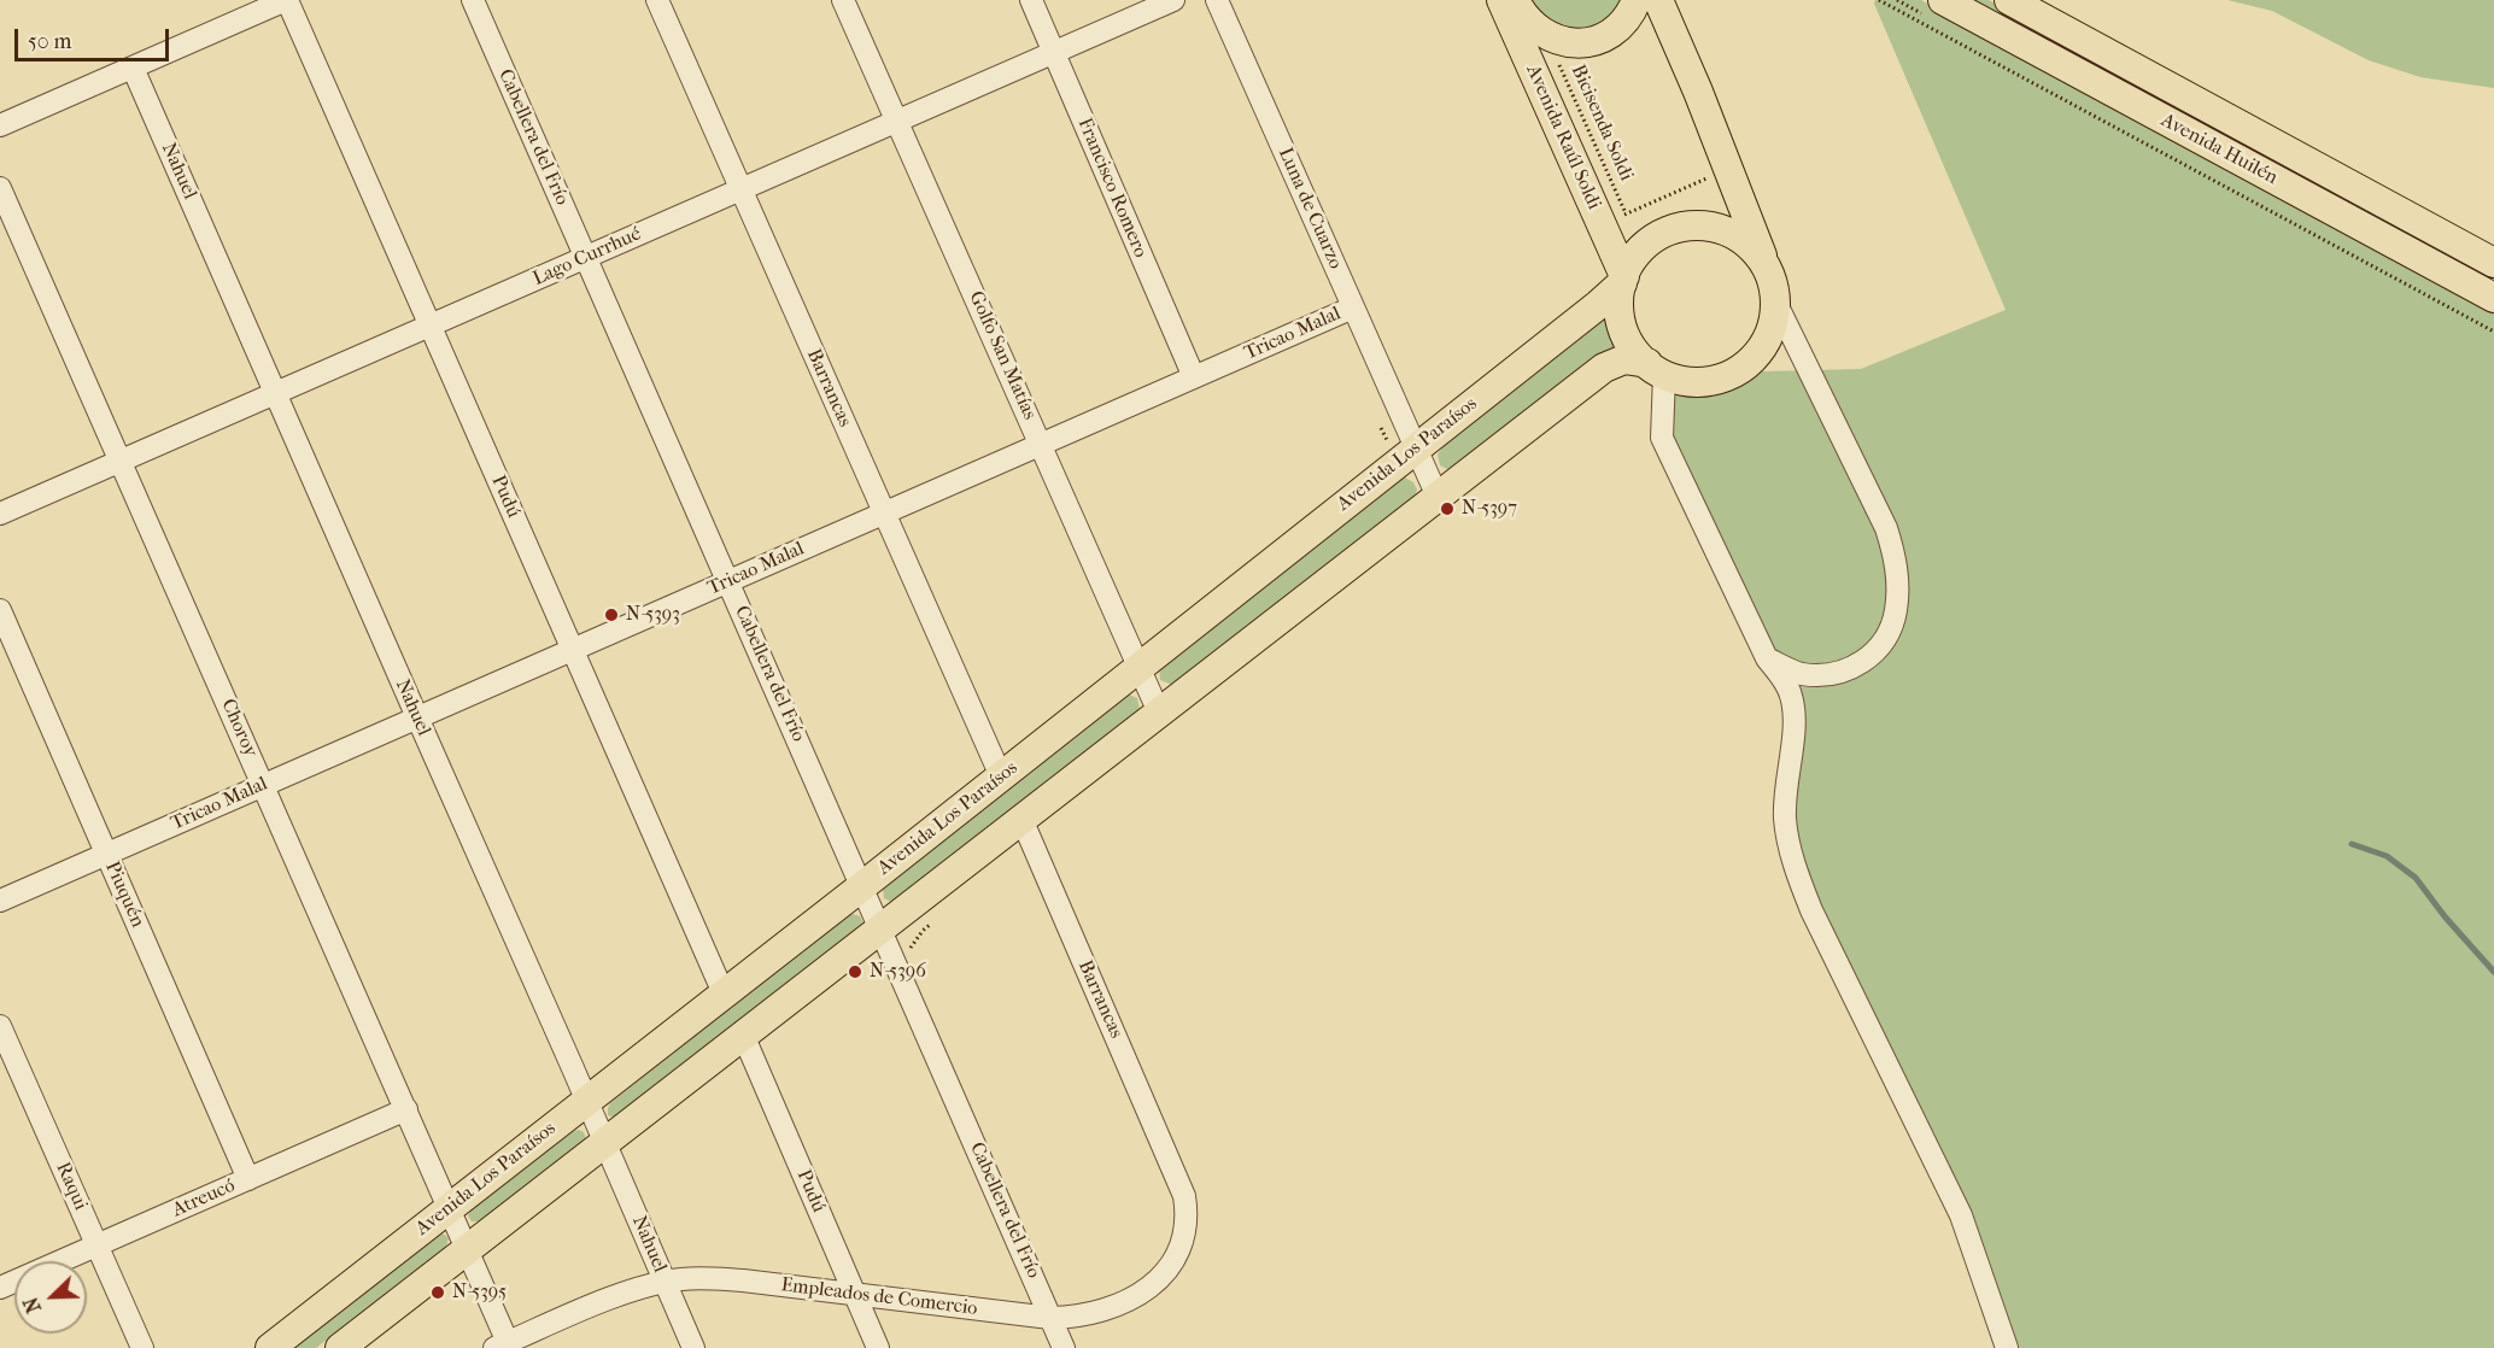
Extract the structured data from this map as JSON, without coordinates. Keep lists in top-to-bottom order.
{
  "streets": {
    "main road": ["Avenida Raúl Soldi", "Avenida Huilén", "Avenida Los Paraísos"],
    "street": [
      "Cabellera del Frío",
      "Nahuel",
      "Francisco Romero",
      "Luna de Cuarzo",
      "Lago Currhué",
      "Tricao Malal",
      "Golfo San Matías",
      "Barrancas",
      "Pudú",
      "Choroy",
      "Piuquén",
      "Raqui",
      "Atreucó",
      "Empleados de Comercio"
    ],
    "path": ["Bicisenda Soldi"]
  },
  "crossings": [
    ["Cabellera del Frío", "Lago Currhué"],
    ["Cabellera del Frío", "Tricao Malal"],
    ["Cabellera del Frío", "Avenida Los Paraísos"],
    ["Cabellera del Frío", "Empleados de Comercio"],
    ["Avenida Raúl Soldi", "Avenida Los Paraísos"],
    ["Nahuel", "Lago Currhué"],
    ["Nahuel", "Tricao Malal"],
    ["Nahuel", "Avenida Los Paraísos"],
    ["Nahuel", "Empleados de Comercio"],
    ["Francisco Romero", "Lago Currhué"],
    ["Francisco Romero", "Tricao Malal"],
    ["Luna de Cuarzo", "Tricao Malal"],
    ["Luna de Cuarzo", "Avenida Los Paraísos"],
    ["Lago Currhué", "Golfo San Matías"],
    ["Lago Currhué", "Barrancas"],
    ["Lago Currhué", "Pudú"],
    ["Lago Currhué", "Choroy"],
    ["Tricao Malal", "Golfo San Matías"],
    ["Tricao Malal", "Barrancas"],
    ["Tricao Malal", "Pudú"],
    ["Tricao Malal", "Choroy"],
    ["Tricao Malal", "Piuquén"],
    ["Golfo San Matías", "Avenida Los Paraísos"],
    ["Barrancas", "Avenida Los Paraísos"],
    ["Barrancas", "Empleados de Comercio"],
    ["Avenida Los Paraísos", "Pudú"],
    ["Avenida Los Paraísos", "Choroy"],
    ["Pudú", "Empleados de Comercio"],
    ["Choroy", "Atreucó"],
    ["Choroy", "Empleados de Comercio"],
    ["Piuquén", "Atreucó"],
    ["Raqui", "Atreucó"]
  ],
  "places": [
    "N-5397",
    "N-5393",
    "N-5396",
    "N-5395"
  ],
  "scale_bar": "50 m",
  "north": "bottom left"
}
